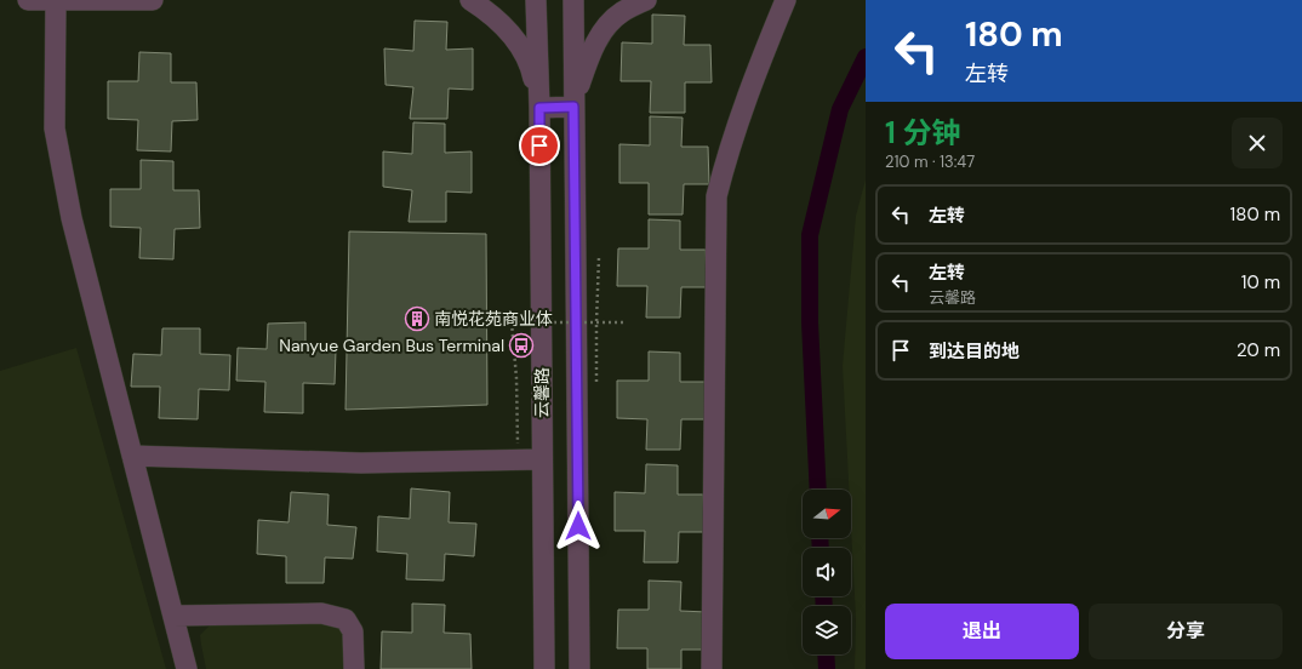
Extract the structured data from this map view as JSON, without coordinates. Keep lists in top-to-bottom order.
{
  "streets": {
    "street": ["云馨路"]
  },
  "places": {
    "building": ["南悦花苑商业体"],
    "bus stop": ["Nanyue Garden Bus Terminal"]
  },
  "north": "right",
  "page": {
    "turn": ["180 m", "左转"],
    "heading": ["1 分钟", "210 m · 13:47"],
    "list": [
      {
        "name": "左转",
        "value": "180 m"
      },
      {
        "name": "左转",
        "note": "云馨路",
        "value": "10 m"
      },
      {
        "name": "到达目的地",
        "value": "20 m"
      }
    ],
    "buttons": ["退出", "分享"]
  }
}
